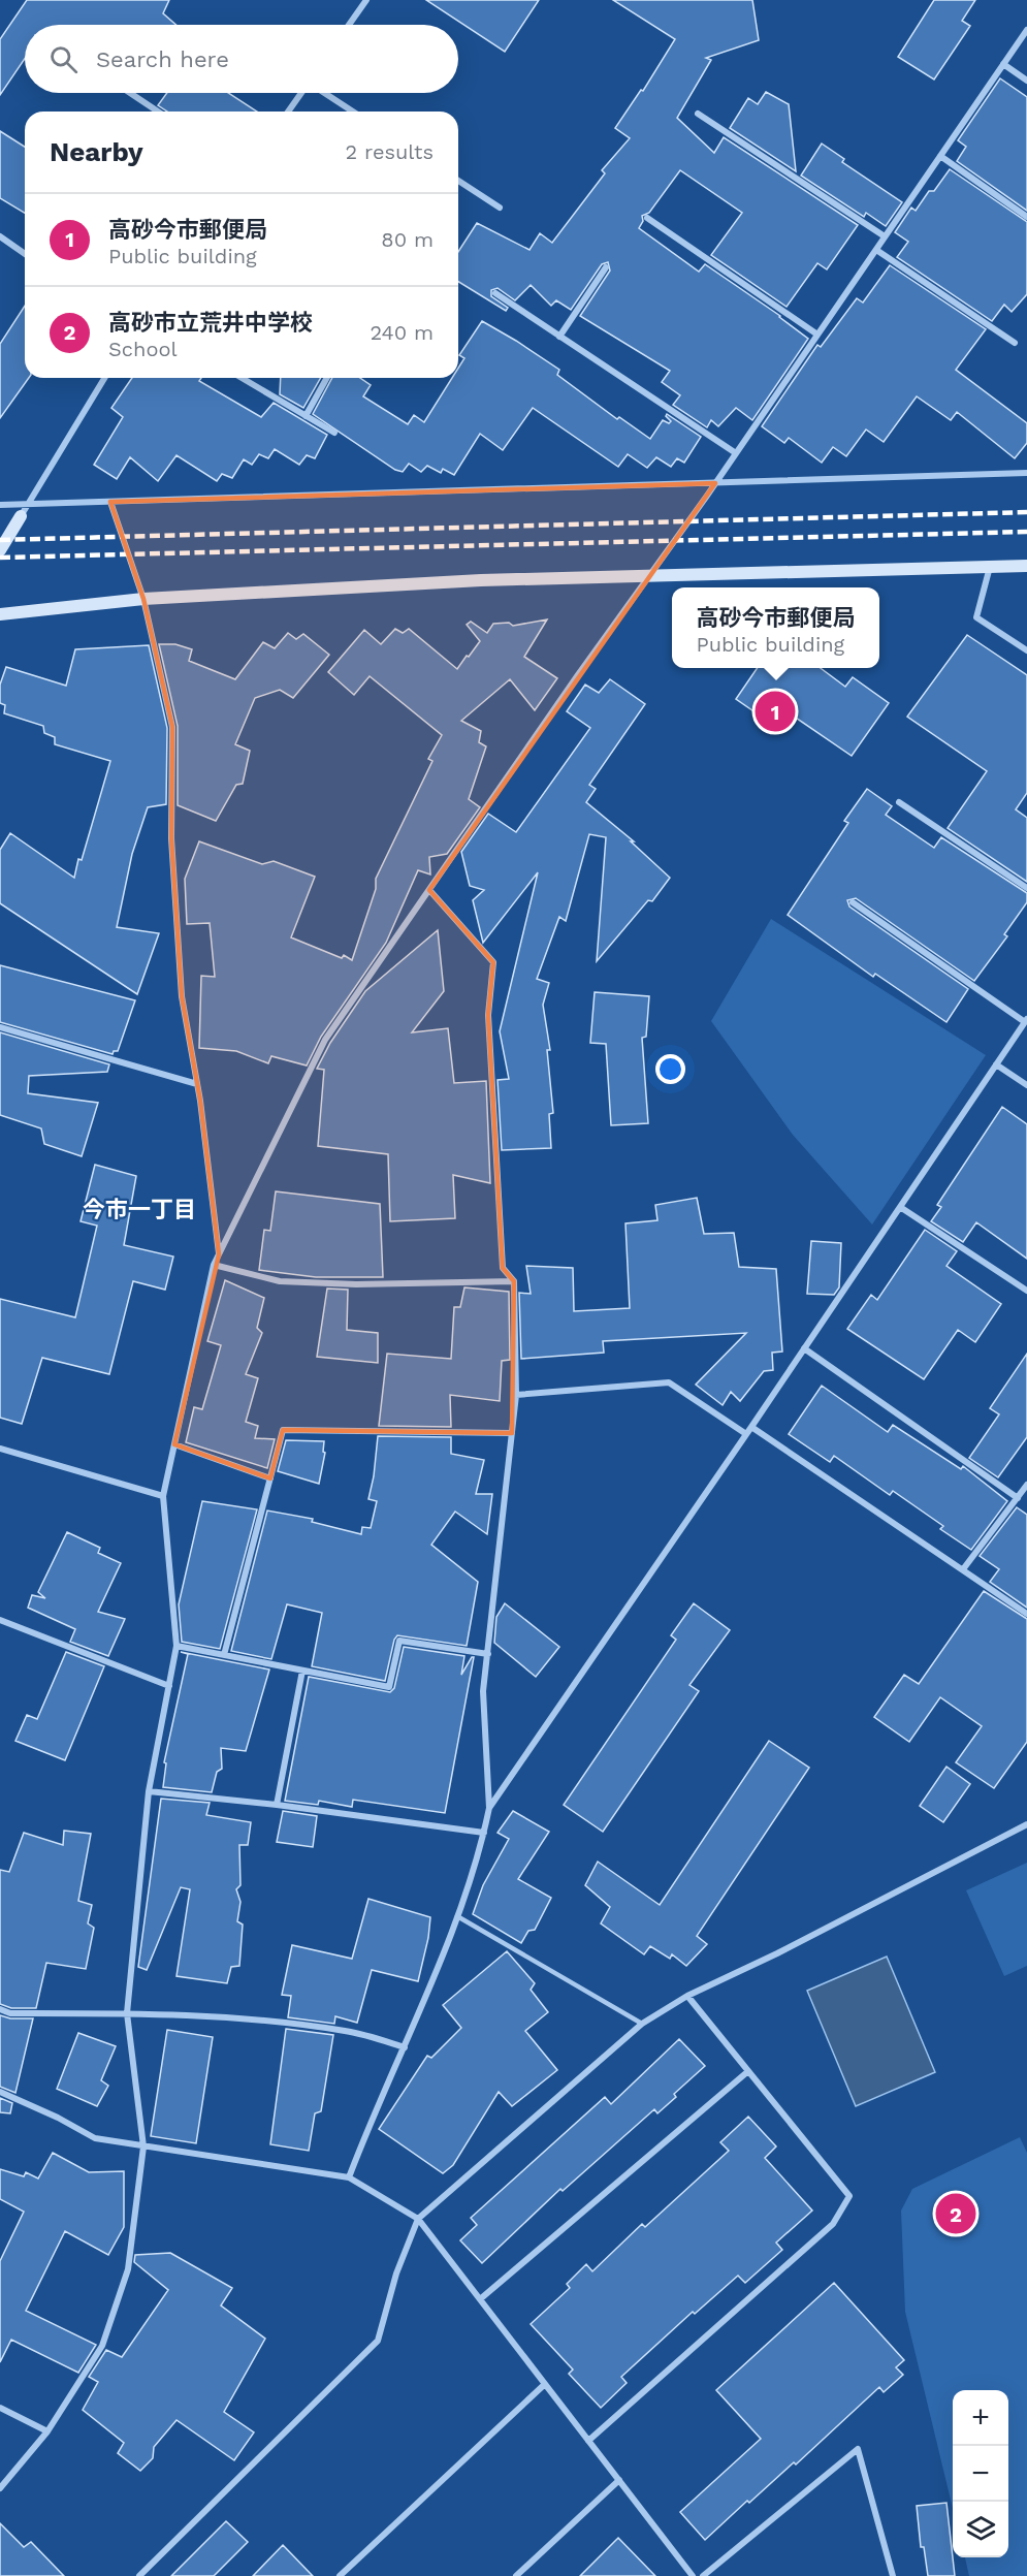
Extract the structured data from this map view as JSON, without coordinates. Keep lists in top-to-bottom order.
{
  "districts": ["今市一丁目"],
  "page": {
    "search": "Search here",
    "heading": ["Nearby", "2 results"],
    "list": [
      {
        "mark": "1",
        "name": "高砂今市郵便局",
        "note": "Public building",
        "value": "80 m"
      },
      {
        "mark": "2",
        "name": "高砂市立荒井中学校",
        "note": "School",
        "value": "240 m"
      }
    ],
    "popup": ["高砂今市郵便局", "Public building"],
    "pins": ["1", "2"],
    "map_buttons": ["+", "−"]
  }
}
